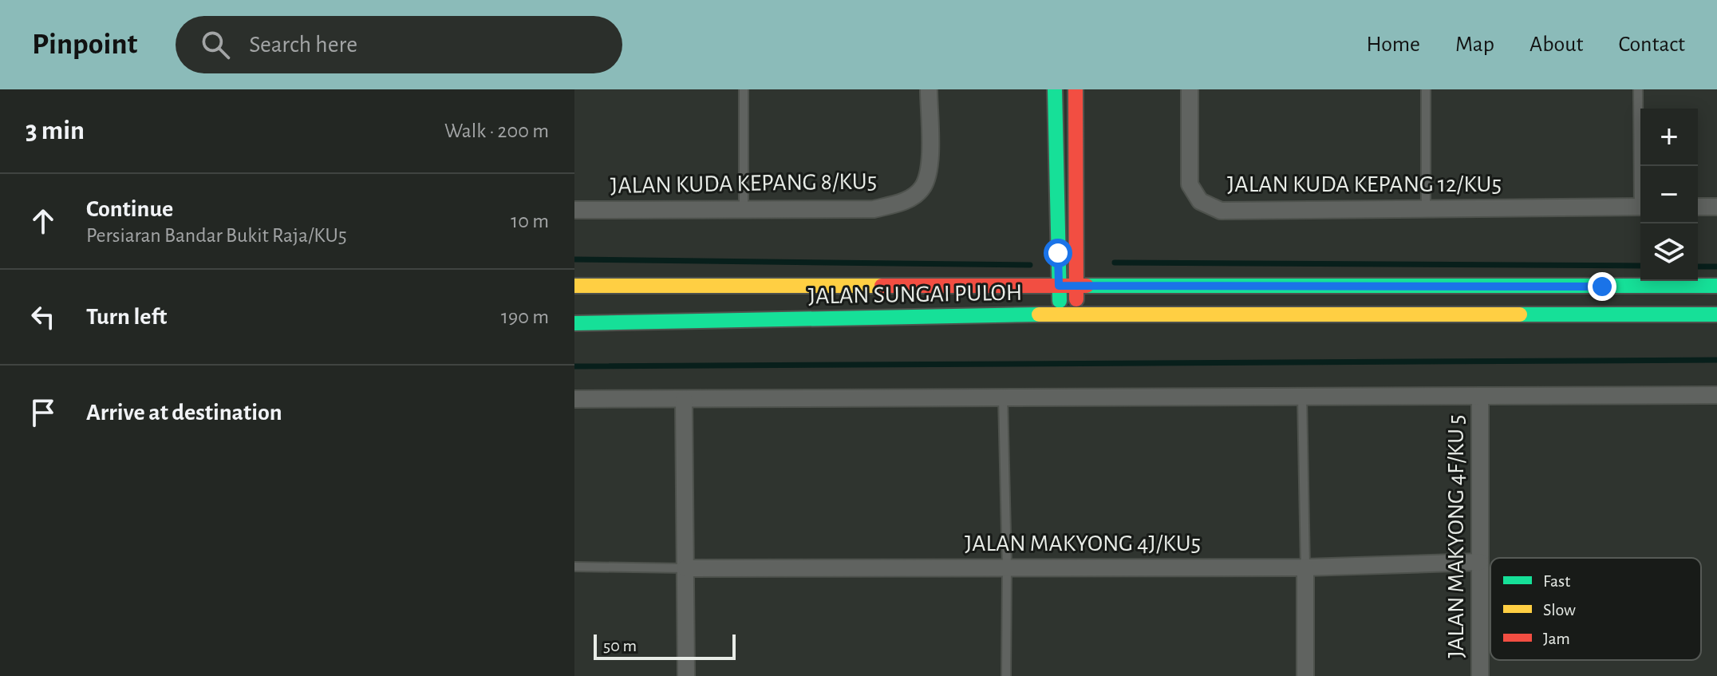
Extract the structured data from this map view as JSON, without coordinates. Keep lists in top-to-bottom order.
{
  "streets": {
    "street": [
      "JALAN KUDA KEPANG 8/KU5",
      "JALAN KUDA KEPANG 12/KU5",
      "JALAN SUNGAI PULOH",
      "JALAN MAKYONG 4F/KU 5",
      "JALAN MAKYONG 4J/KU5"
    ]
  },
  "crossings": [
    ["JALAN MAKYONG 4F/KU 5", "JALAN MAKYONG 4J/KU5"]
  ],
  "legend": ["Fast", "Slow", "Jam"],
  "scale_bar": "50 m",
  "page": {
    "header": "Pinpoint",
    "search": "Search here",
    "nav": [
      "Home",
      "Map",
      "About",
      "Contact"
    ],
    "heading": ["3 min", "Walk · 200 m"],
    "map_buttons": ["+", "−"],
    "list": [
      ["Continue", "Persiaran Bandar Bukit Raja/KU5", "10 m"],
      ["Turn left", "190 m"],
      "Arrive at destination"
    ],
    "scale": "50 m"
  }
}
